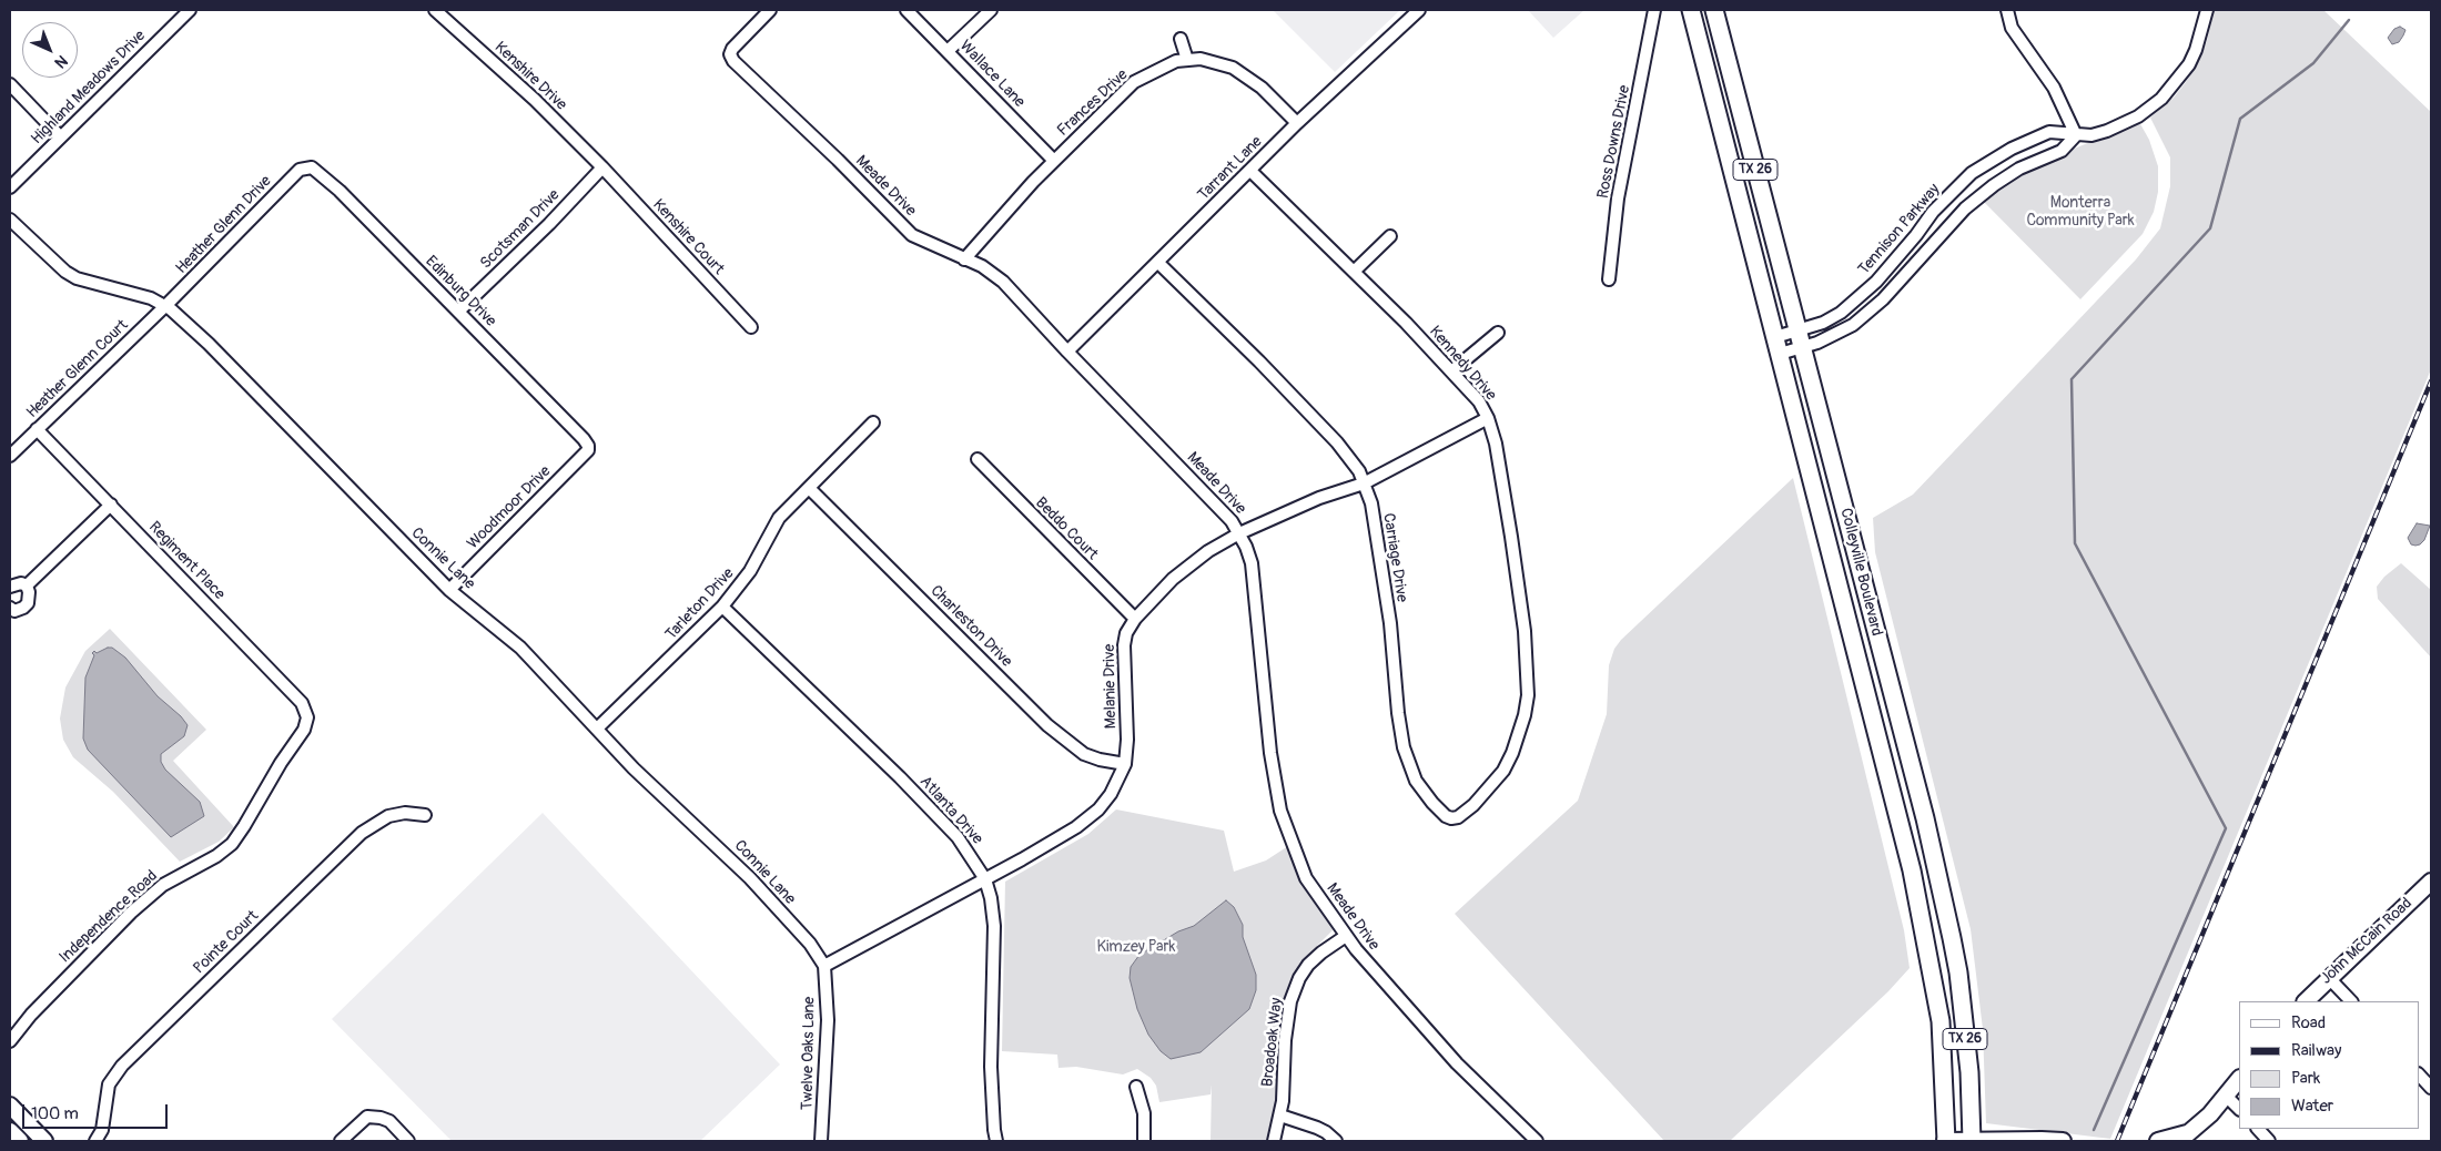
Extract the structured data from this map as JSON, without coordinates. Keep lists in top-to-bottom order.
{
  "streets": {
    "main road": ["TX 26", "Colleyville Boulevard", "John McCain Road"],
    "street": [
      "Wallace Lane",
      "Kenshire Drive",
      "Highland Meadows Drive",
      "Frances Drive",
      "Ross Downs Drive",
      "Tarrant Lane",
      "Meade Drive",
      "Heather Glenn Drive",
      "Scotsman Drive",
      "Tennison Parkway",
      "Kenshire Court",
      "Edinburg Drive",
      "Kennedy Drive",
      "Heather Glenn Court",
      "Woodmoor Drive",
      "Beddo Court",
      "Carriage Drive",
      "Connie Lane",
      "Regiment Place",
      "Tarleton Drive",
      "Charleston Drive",
      "Melanie Drive",
      "Atlanta Drive",
      "Independence Road",
      "Pointe Court",
      "Broadoak Way",
      "Twelve Oaks Lane"
    ]
  },
  "crossings": [
    ["Wallace Lane", "Frances Drive"],
    ["Kenshire Drive", "Scotsman Drive"],
    ["Kenshire Drive", "Kenshire Court"],
    ["Frances Drive", "Tarrant Lane"],
    ["Frances Drive", "Meade Drive"],
    ["Tarrant Lane", "Meade Drive"],
    ["Tarrant Lane", "Kennedy Drive"],
    ["Tarrant Lane", "Carriage Drive"],
    ["Meade Drive", "Melanie Drive"],
    ["Meade Drive", "Broadoak Way"],
    ["Heather Glenn Drive", "Edinburg Drive"],
    ["Heather Glenn Drive", "Heather Glenn Court"],
    ["Heather Glenn Drive", "Connie Lane"],
    ["Scotsman Drive", "Kenshire Court"],
    ["Scotsman Drive", "Edinburg Drive"],
    ["Tennison Parkway", "Colleyville Boulevard"],
    ["Edinburg Drive", "Woodmoor Drive"],
    ["Kennedy Drive", "Carriage Drive"],
    ["Kennedy Drive", "Melanie Drive"],
    ["Heather Glenn Court", "Connie Lane"],
    ["Heather Glenn Court", "Regiment Place"],
    ["Woodmoor Drive", "Connie Lane"],
    ["Beddo Court", "Melanie Drive"],
    ["Carriage Drive", "Melanie Drive"],
    ["Connie Lane", "Tarleton Drive"],
    ["Connie Lane", "Melanie Drive"],
    ["Connie Lane", "Twelve Oaks Lane"],
    ["Regiment Place", "Independence Road"],
    ["Tarleton Drive", "Charleston Drive"],
    ["Tarleton Drive", "Atlanta Drive"],
    ["Charleston Drive", "Melanie Drive"],
    ["Melanie Drive", "Atlanta Drive"],
    ["Melanie Drive", "Twelve Oaks Lane"]
  ],
  "parks": ["Monterra Community Park", "Kimzey Park"],
  "legend": [
    "Road",
    "Railway",
    "Park",
    "Water"
  ],
  "scale_bar": "100 m",
  "north": "bottom right"
}
